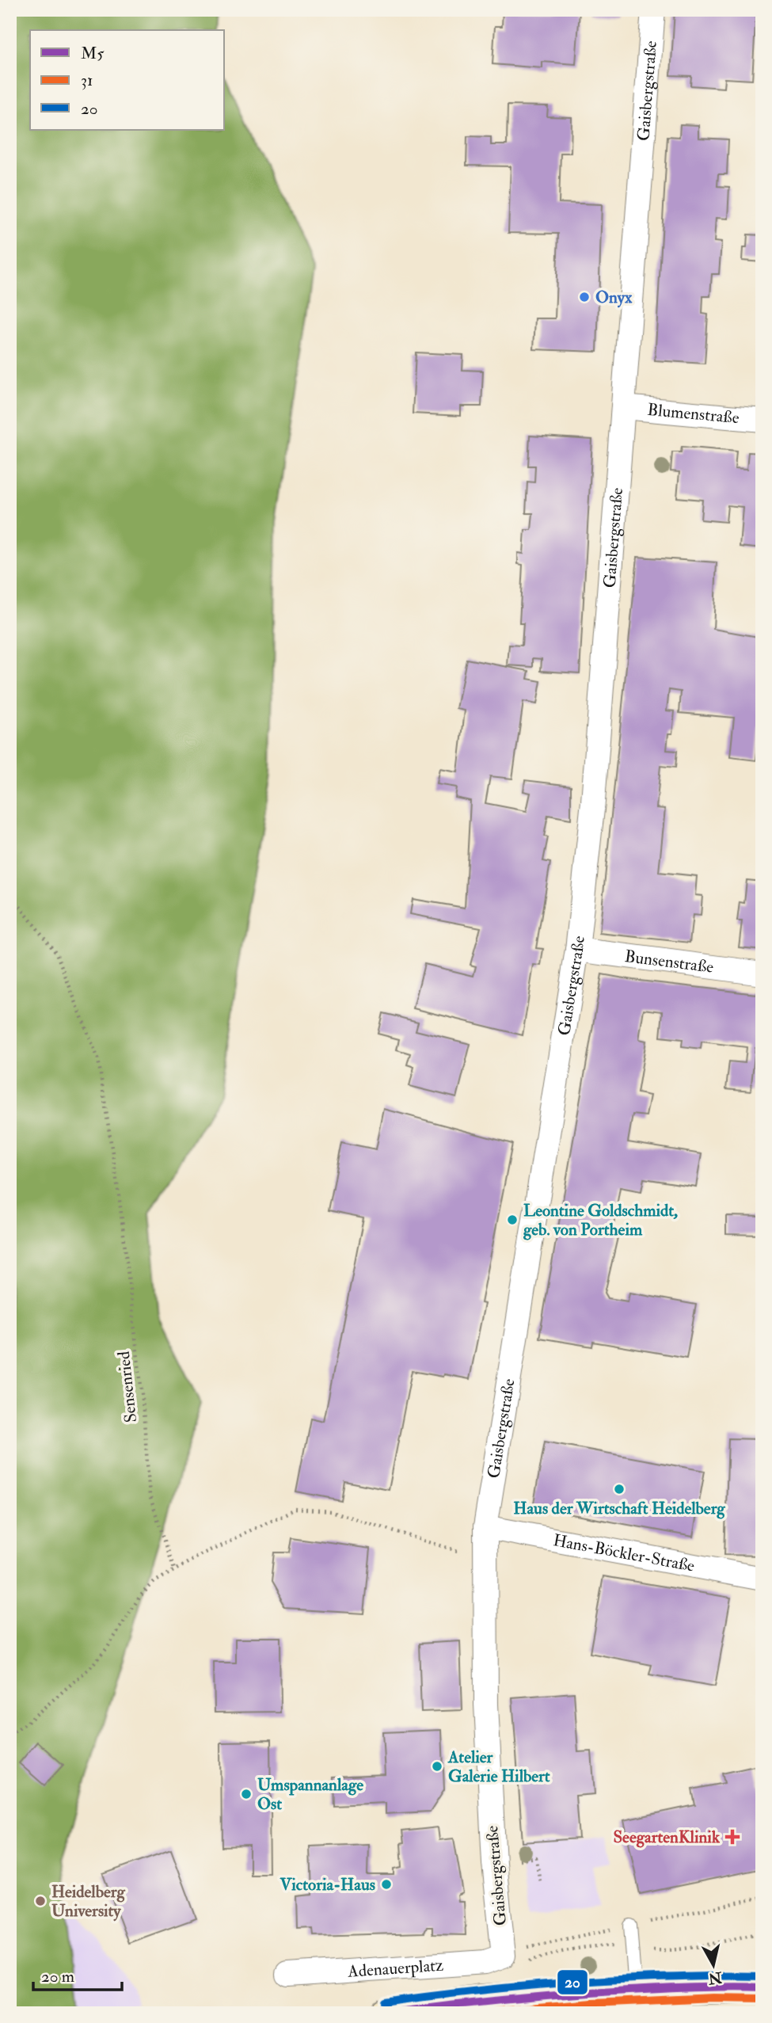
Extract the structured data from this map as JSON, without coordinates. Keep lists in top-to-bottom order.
{
  "streets": {
    "street": [
      "Gaisbergstraße",
      "Blumenstraße",
      "Bunsenstraße",
      "Hans-Böckler-Straße",
      "Adenauerplatz"
    ],
    "path": ["Sensenried"]
  },
  "crossings": [
    ["Gaisbergstraße", "Blumenstraße"],
    ["Gaisbergstraße", "Bunsenstraße"],
    ["Gaisbergstraße", "Hans-Böckler-Straße"],
    ["Gaisbergstraße", "Adenauerplatz"]
  ],
  "places": {
    "other": [
      "Onyx",
      "Leontine Goldschmidt, geb. von Portheim",
      "Haus der Wirtschaft Heidelberg",
      "Atelier Galerie Hilbert",
      "Umspannanlage Ost",
      "Victoria-Haus",
      "Heidelberg University"
    ],
    "health": ["SeegartenKlinik"]
  },
  "lines": ["transit line 20", "transit line M5", "transit line 31"],
  "legend": ["M5", "31", "20"],
  "scale_bar": "20 m",
  "north": "bottom"
}
